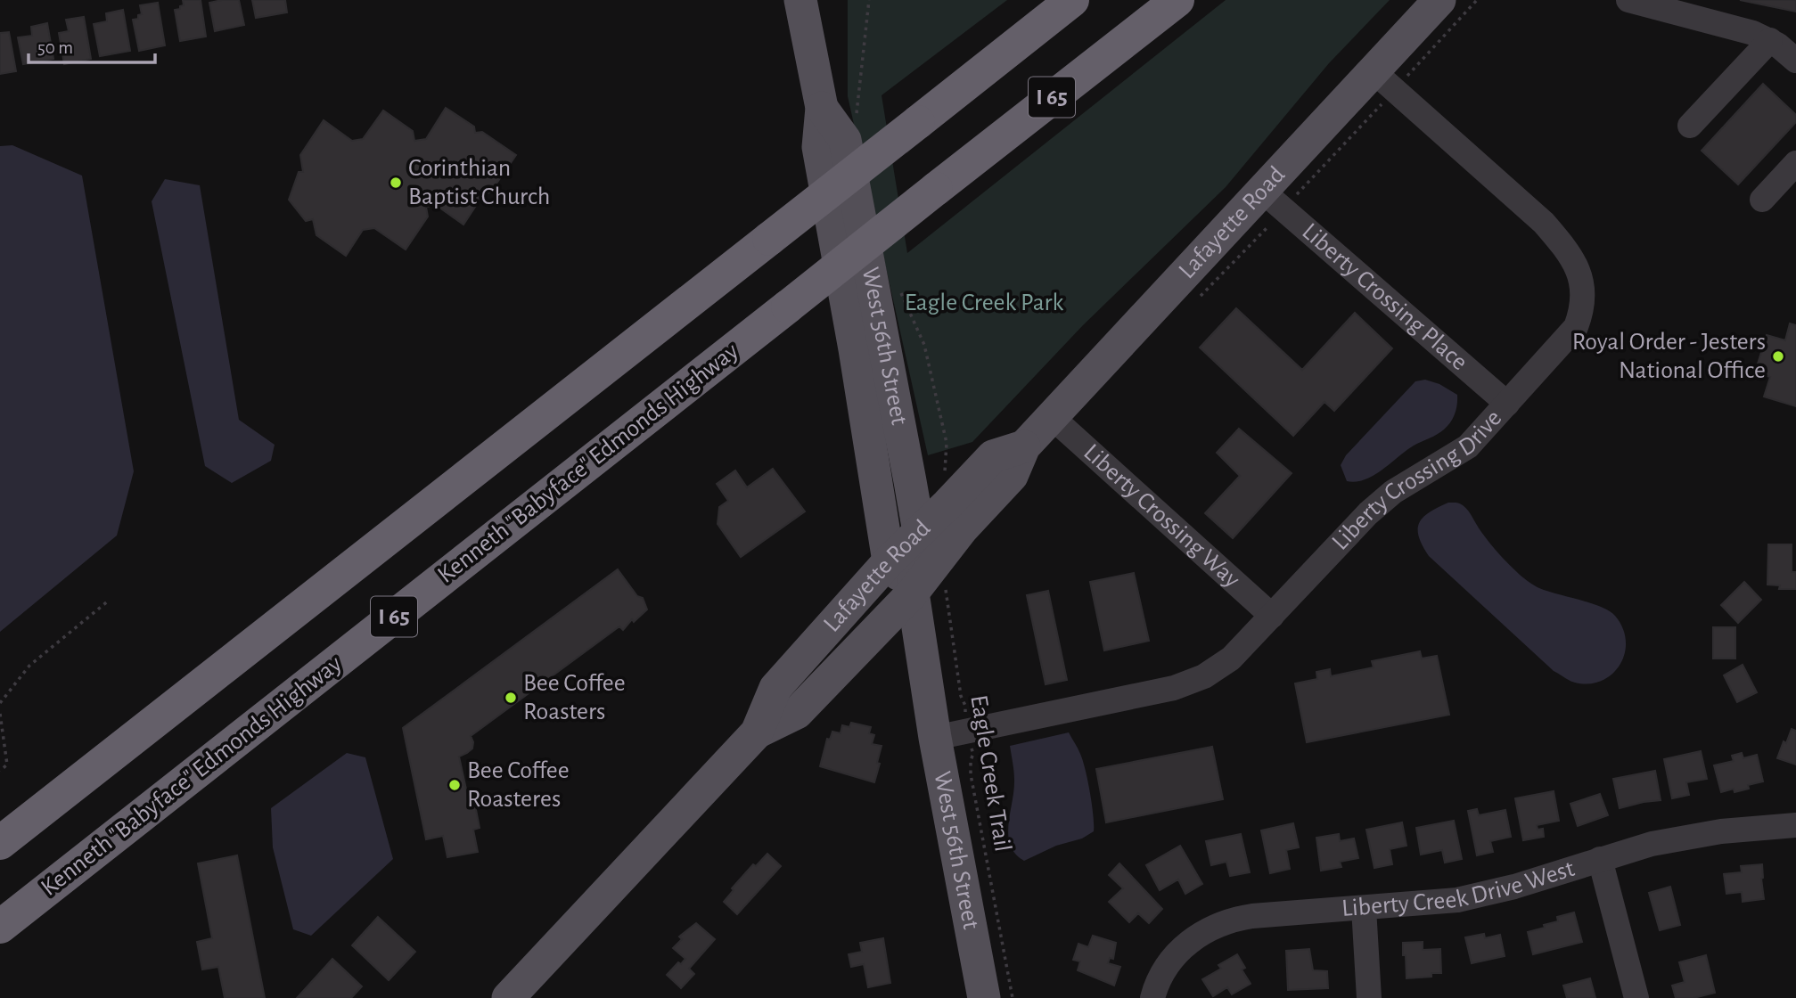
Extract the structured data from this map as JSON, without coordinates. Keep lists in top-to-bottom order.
{
  "streets": {
    "highway": ["I 65", "Kenneth \"Babyface\" Edmonds Highway"],
    "main road": ["Lafayette Road", "West 56th Street"],
    "street": [
      "Liberty Crossing Place",
      "Liberty Crossing Drive",
      "Liberty Crossing Way",
      "Liberty Creek Drive West"
    ],
    "path": ["Eagle Creek Trail"]
  },
  "crossings": [
    ["Lafayette Road", "Liberty Crossing Place"],
    ["Lafayette Road", "West 56th Street"],
    ["Lafayette Road", "Liberty Crossing Drive"],
    ["Lafayette Road", "Liberty Crossing Way"],
    ["Liberty Crossing Place", "Liberty Crossing Drive"],
    ["West 56th Street", "Liberty Crossing Drive"],
    ["Liberty Crossing Drive", "Liberty Crossing Way"],
    ["Liberty Crossing Drive", "Eagle Creek Trail"]
  ],
  "parks": ["Eagle Creek Park"],
  "places": [
    "Corinthian Baptist Church",
    "Royal Order - Jesters National Office",
    "Bee Coffee Roasters",
    "Bee Coffee Roasteres"
  ],
  "scale_bar": "50 m"
}
